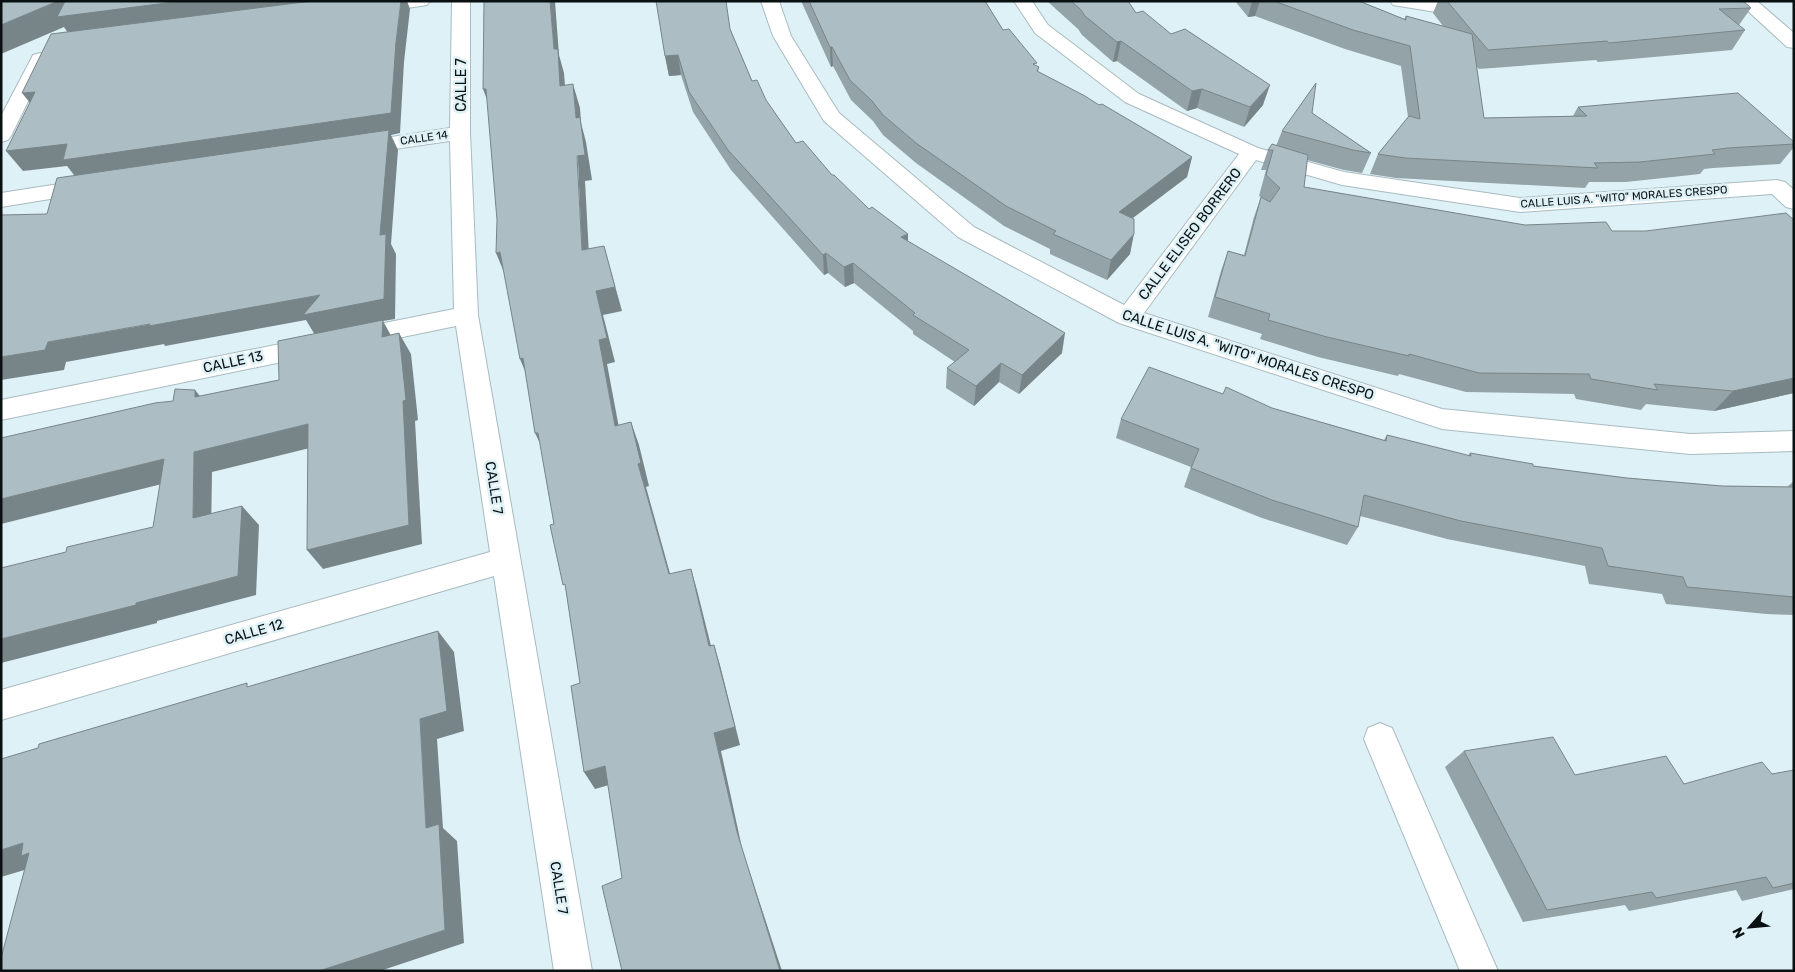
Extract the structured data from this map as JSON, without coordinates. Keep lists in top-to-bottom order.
{
  "streets": {
    "street": [
      "CALLE 7",
      "CALLE 14",
      "CALLE LUIS A. \"WITO\" MORALES CRESPO",
      "CALLE ELISEO BORRERO",
      "CALLE 13",
      "CALLE 12"
    ]
  },
  "crossings": [
    ["CALLE 7", "CALLE 14"],
    ["CALLE 7", "CALLE 13"],
    ["CALLE 7", "CALLE 12"],
    ["CALLE LUIS A. \"WITO\" MORALES CRESPO", "CALLE ELISEO BORRERO"]
  ],
  "north": "bottom left"
}
